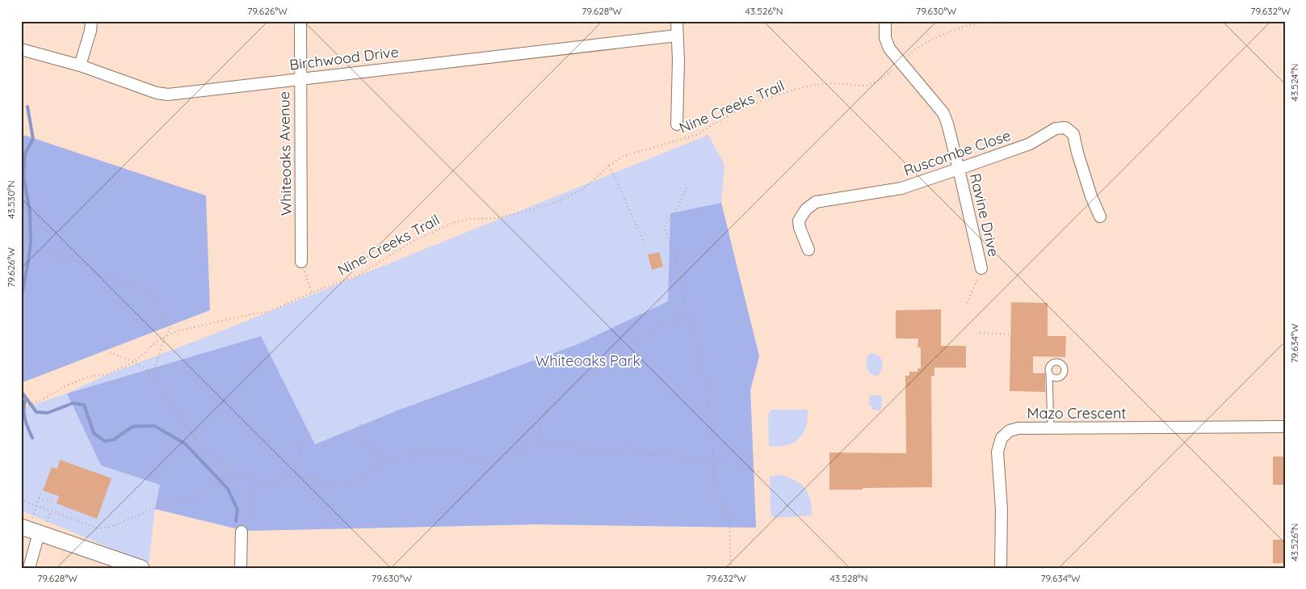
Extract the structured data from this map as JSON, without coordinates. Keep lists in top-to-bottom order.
{
  "streets": {
    "street": [
      "Birchwood Drive",
      "Ruscombe Close",
      "Whiteoaks Avenue",
      "Ravine Drive",
      "Mazo Crescent"
    ],
    "path": ["Nine Creeks Trail"]
  },
  "crossings": [
    ["Birchwood Drive", "Whiteoaks Avenue"],
    ["Nine Creeks Trail", "Ravine Drive"],
    ["Ruscombe Close", "Ravine Drive"]
  ],
  "parks": ["Whiteoaks Park"],
  "coordinates": [
    "79.626°W",
    "79.628°W",
    "43.526°N",
    "79.630°W",
    "79.632°W",
    "43.524°N",
    "43.530°N",
    "79.634°W",
    "43.528°N"
  ]
}
